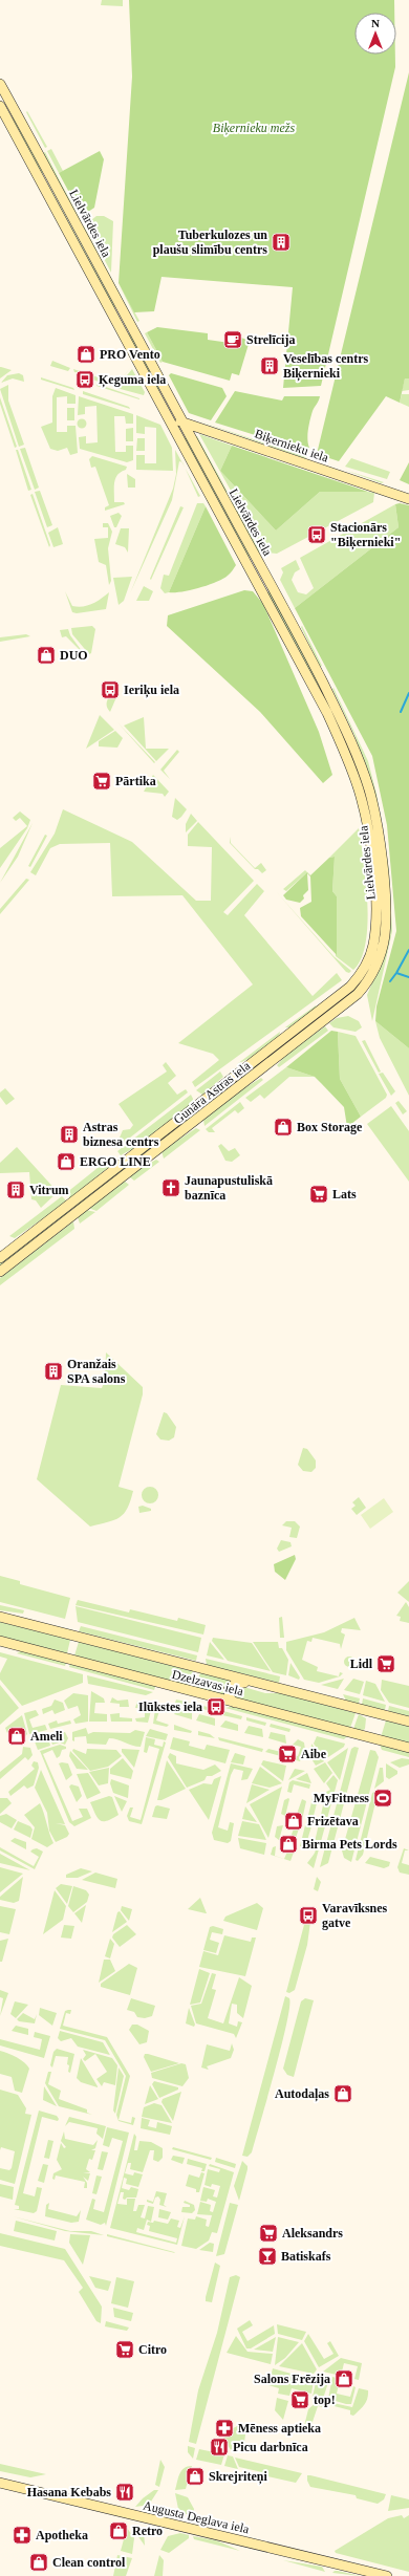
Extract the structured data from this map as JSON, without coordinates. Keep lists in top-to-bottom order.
{
  "streets": {
    "main road": [
      "Lielvārdes iela",
      "Biķernieku iela",
      "Gunāra Astras iela",
      "Dzelzavas iela",
      "Augusta Deglava iela"
    ]
  },
  "crossings": [
    ["Lielvārdes iela", "Biķernieku iela"],
    ["Lielvārdes iela", "Gunāra Astras iela"]
  ],
  "parks": ["Biķernieku mežs"],
  "places": {
    "building": [
      "Tuberkulozes un plaušu slimību centrs",
      "Veselības centrs Biķernieki",
      "Astras biznesa centrs",
      "Vitrum",
      "Oranžais SPA salons"
    ],
    "cafe": ["Strelīcija"],
    "shop": [
      "PRO Vento",
      "DUO",
      "Box Storage",
      "ERGO LINE",
      "Ameli",
      "Frizētava",
      "Birma Pets Lords",
      "Autodaļas",
      "Salons Frēzija",
      "Skrejriteņi",
      "Retro",
      "Clean control"
    ],
    "bus stop": [
      "Ķeguma iela",
      "Stacionārs \"Biķernieki\"",
      "Ieriķu iela",
      "Ilūkstes iela",
      "Varavīksnes gatve"
    ],
    "supermarket": [
      "Pārtika",
      "Lats",
      "Lidl",
      "Aibe",
      "Aleksandrs",
      "Citro",
      "top!"
    ],
    "church": ["Jaunapustuliskā baznīca"],
    "sports": ["MyFitness"],
    "bar": ["Batiskafs"],
    "pharmacy": ["Mēness aptieka", "Apotheka"],
    "restaurant": ["Picu darbnīca", "Hasana Kebabs"]
  },
  "north": "top"
}
